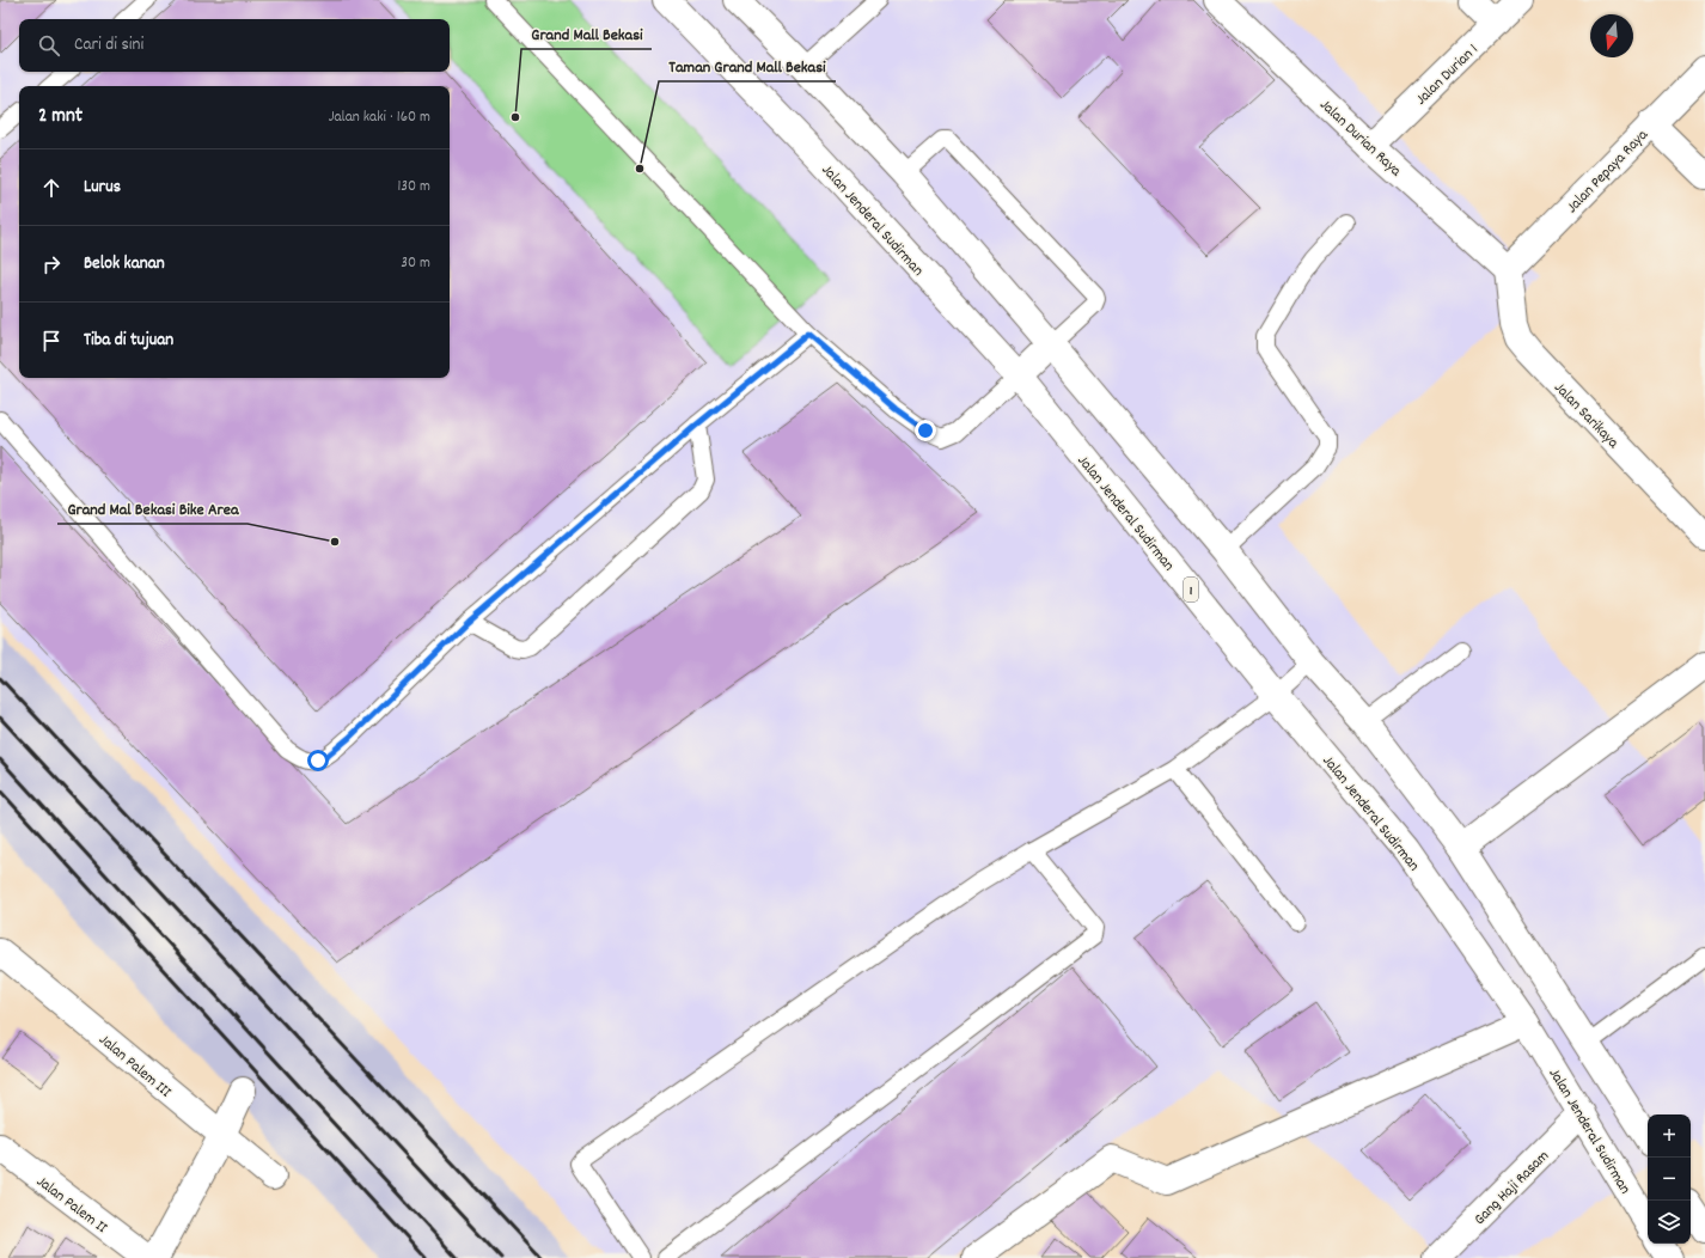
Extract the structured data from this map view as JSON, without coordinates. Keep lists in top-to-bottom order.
{
  "streets": {
    "main road": [
      "Jalan Durian 1",
      "Jalan Durian Raya",
      "Jalan Pepaya Raya",
      "Jalan Jenderal Sudirman",
      "Jalan Sarikaya",
      "1",
      "Jalan Palem III",
      "Gang Haji Rasam",
      "Jalan Palem II"
    ]
  },
  "crossings": [
    ["Jalan Durian 1", "Jalan Durian Raya"],
    ["Jalan Durian Raya", "Jalan Pepaya Raya"],
    ["Jalan Durian Raya", "Jalan Sarikaya"],
    ["Jalan Pepaya Raya", "Jalan Sarikaya"],
    ["Jalan Jenderal Sudirman", "Gang Haji Rasam"]
  ],
  "places": ["Grand Mall Bekasi", "Taman Grand Mall Bekasi", "Grand Mal Bekasi Bike Area"],
  "north": "bottom",
  "page": {
    "search": "Cari di sini",
    "heading": ["2 mnt", "Jalan kaki · 160 m"],
    "list": [
      ["Lurus", "130 m"],
      ["Belok kanan", "30 m"],
      "Tiba di tujuan"
    ],
    "map_buttons": ["+", "−"]
  }
}
